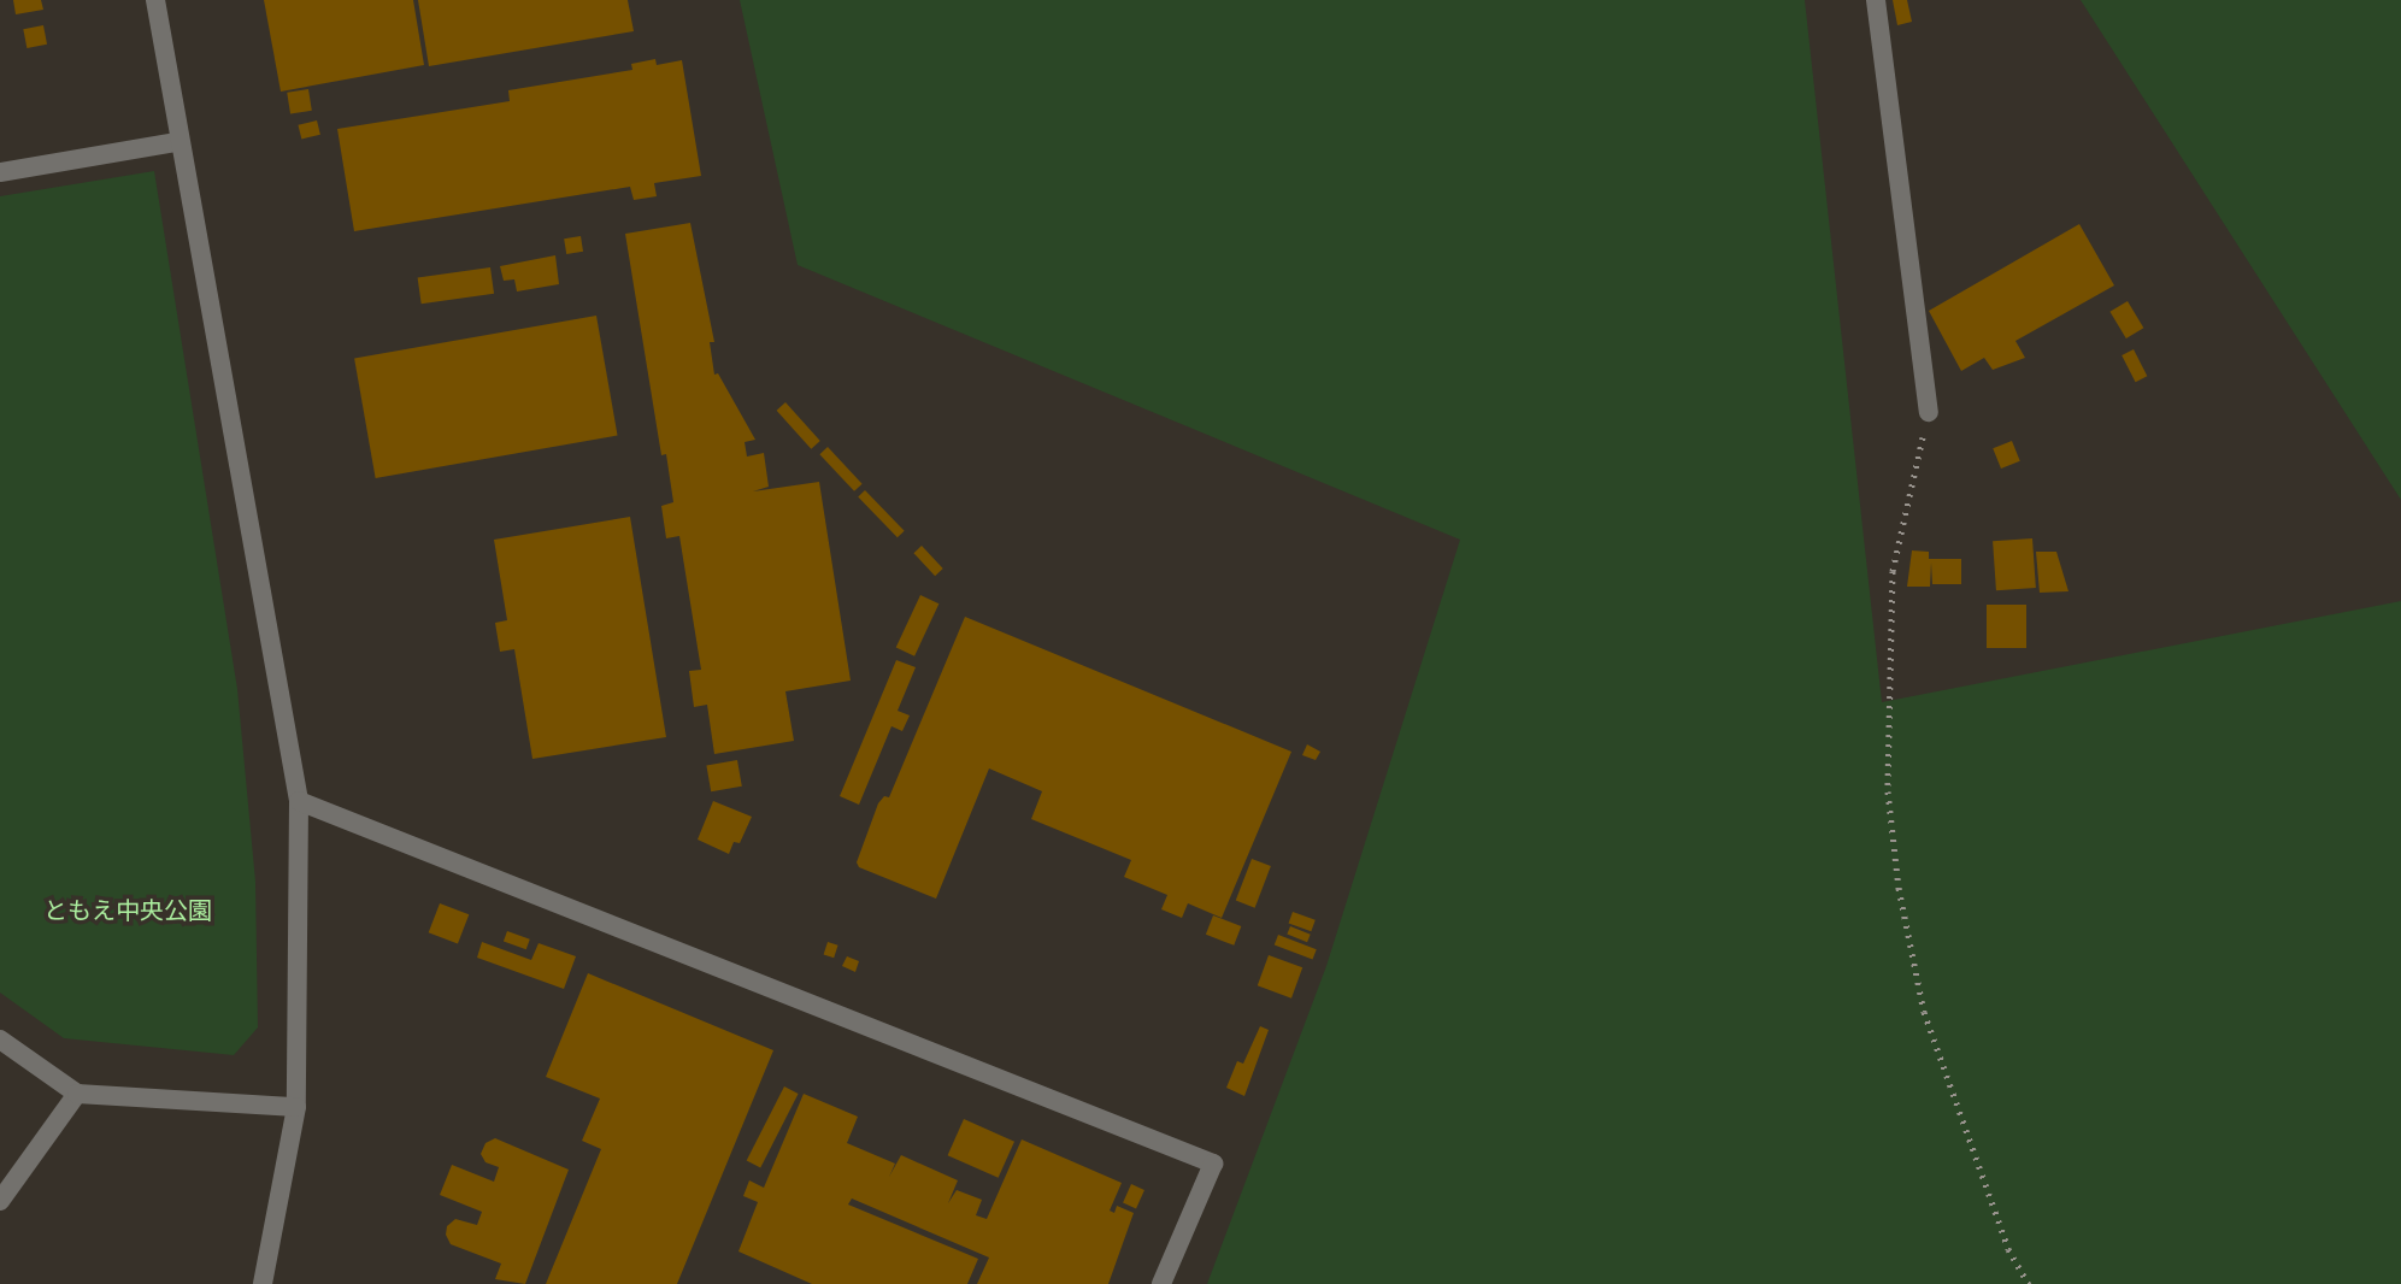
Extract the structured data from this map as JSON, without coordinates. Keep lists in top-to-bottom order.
{
  "parks": ["ともえ中央公園"]
}
